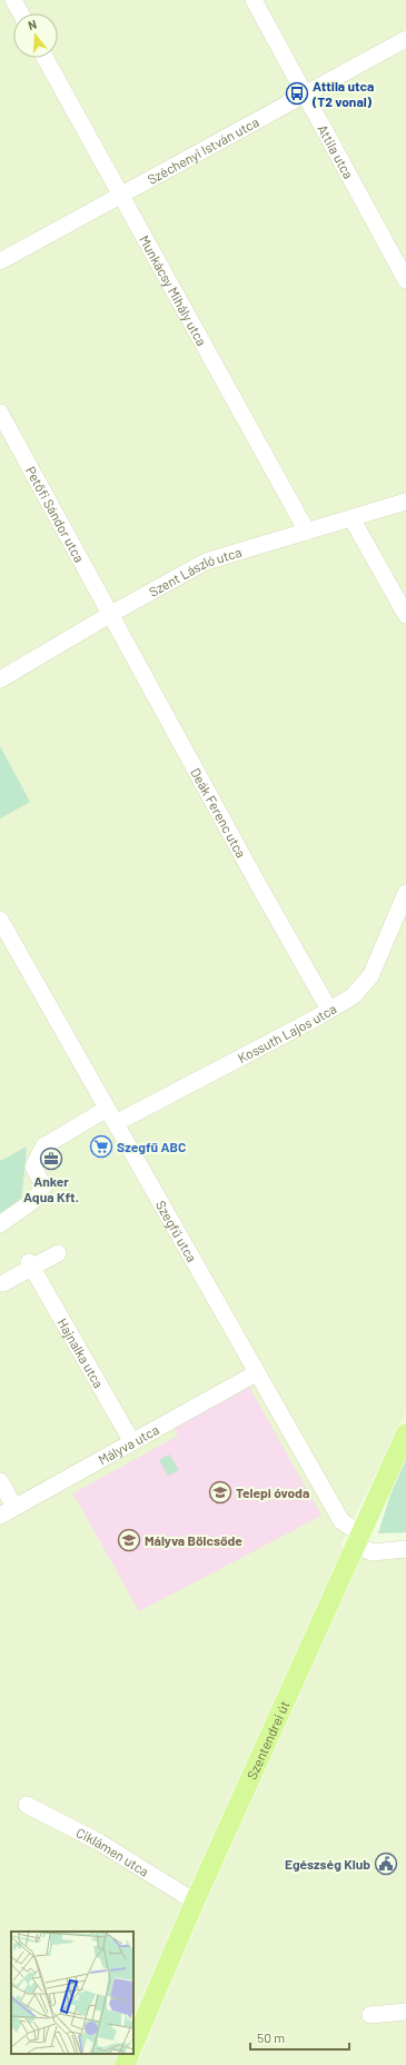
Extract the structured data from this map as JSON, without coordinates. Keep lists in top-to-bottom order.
{
  "streets": {
    "main road": ["Szentendrei út"],
    "street": [
      "Széchenyi István utca",
      "Attila utca",
      "Munkácsy Mihály utca",
      "Petőfi Sándor utca",
      "Szent László utca",
      "Deák Ferenc utca",
      "Kossuth Lajos utca",
      "Szegfű utca",
      "Hajnalka utca",
      "Mályva utca",
      "Ciklámen utca"
    ]
  },
  "crossings": [
    ["Széchenyi István utca", "Attila utca"],
    ["Széchenyi István utca", "Munkácsy Mihály utca"],
    ["Munkácsy Mihály utca", "Szent László utca"],
    ["Petőfi Sándor utca", "Szent László utca"],
    ["Petőfi Sándor utca", "Deák Ferenc utca"],
    ["Szent László utca", "Deák Ferenc utca"],
    ["Deák Ferenc utca", "Kossuth Lajos utca"],
    ["Kossuth Lajos utca", "Szegfű utca"],
    ["Szegfű utca", "Mályva utca"],
    ["Szegfű utca", "Szentendrei út"],
    ["Hajnalka utca", "Mályva utca"],
    ["Szentendrei út", "Ciklámen utca"]
  ],
  "places": {
    "bus stop": ["Attila utca (T2 vonal)"],
    "supermarket": ["Szegfű ABC"],
    "office": ["Anker Aqua Kft."],
    "school or university": ["Telepi óvoda", "Mályva Bölcsőde"],
    "public building": ["Egészség Klub"]
  },
  "scale_bar": "50 m",
  "north": "top"
}
